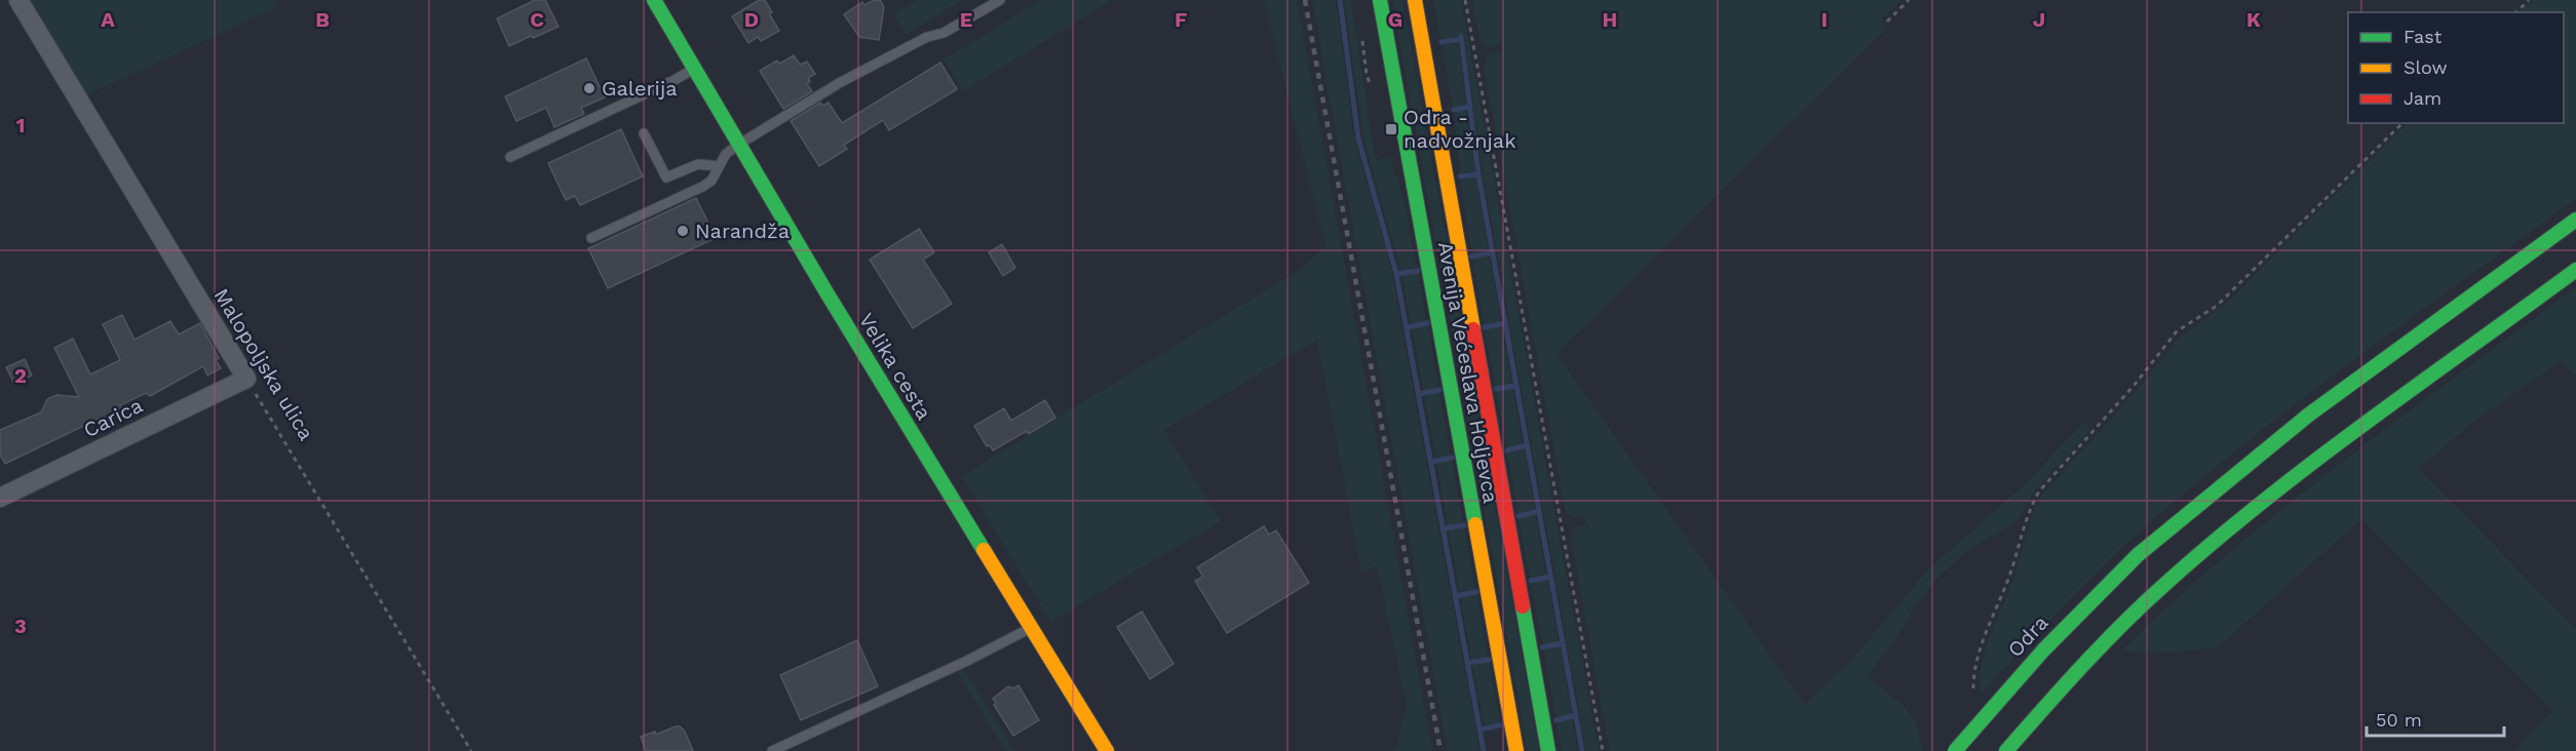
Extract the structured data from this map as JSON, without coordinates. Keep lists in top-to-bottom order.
{
  "streets": {
    "main road": ["Velika cesta", "Avenija Većeslava Holjevca", "Odra"],
    "street": ["Malopoljska ulica", "Carica"]
  },
  "crossings": [
    ["Malopoljska ulica", "Carica"]
  ],
  "places": {
    "other": ["Galerija", "Narandža"],
    "transit": ["Odra - nadvožnjak"]
  },
  "legend": ["Fast", "Slow", "Jam"],
  "scale_bar": "50 m",
  "grid": {
    "columns": [
      "A",
      "B",
      "C",
      "D",
      "E",
      "F",
      "G",
      "H",
      "I",
      "J",
      "K"
    ],
    "rows": ["1", "2", "3"]
  }
}
